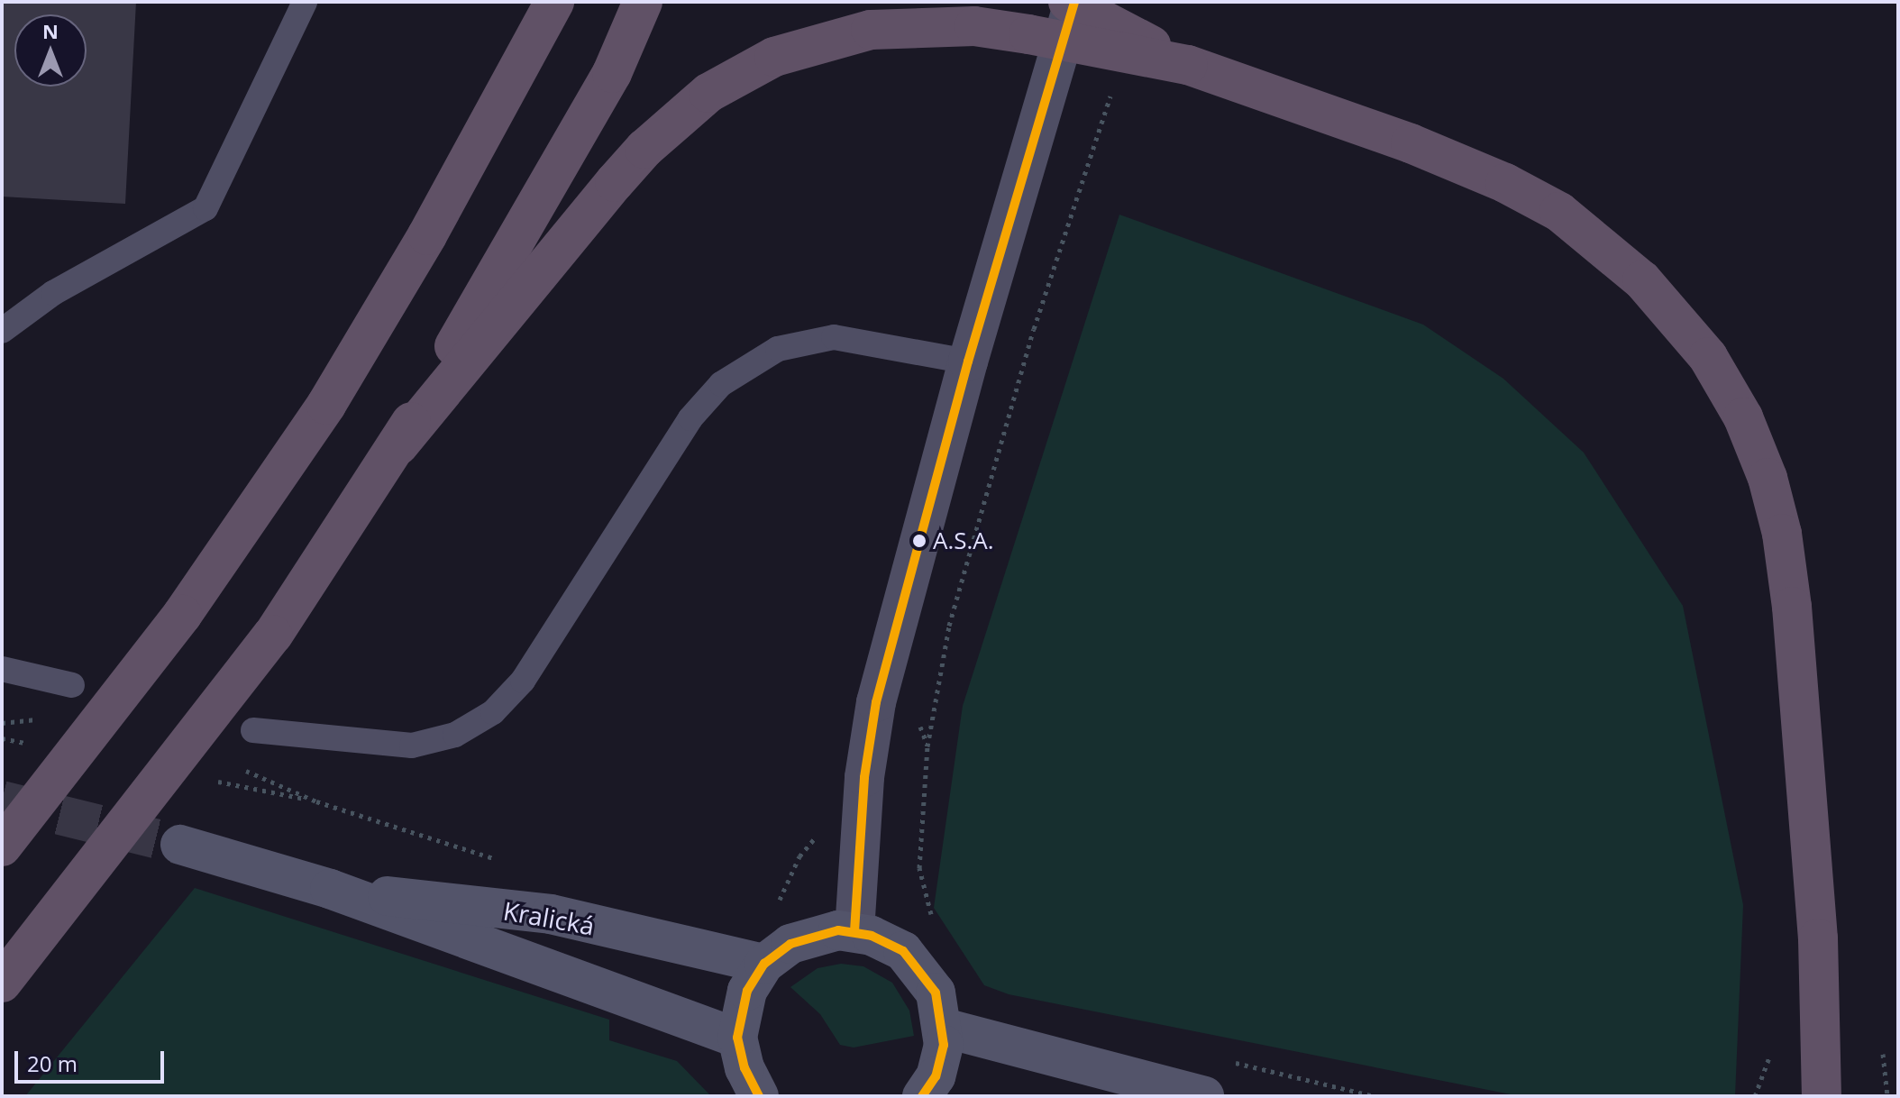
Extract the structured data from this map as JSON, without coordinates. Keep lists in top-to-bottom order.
{
  "streets": {
    "main road": ["Kralická"]
  },
  "places": ["A.S.A."],
  "scale_bar": "20 m",
  "north": "top"
}
